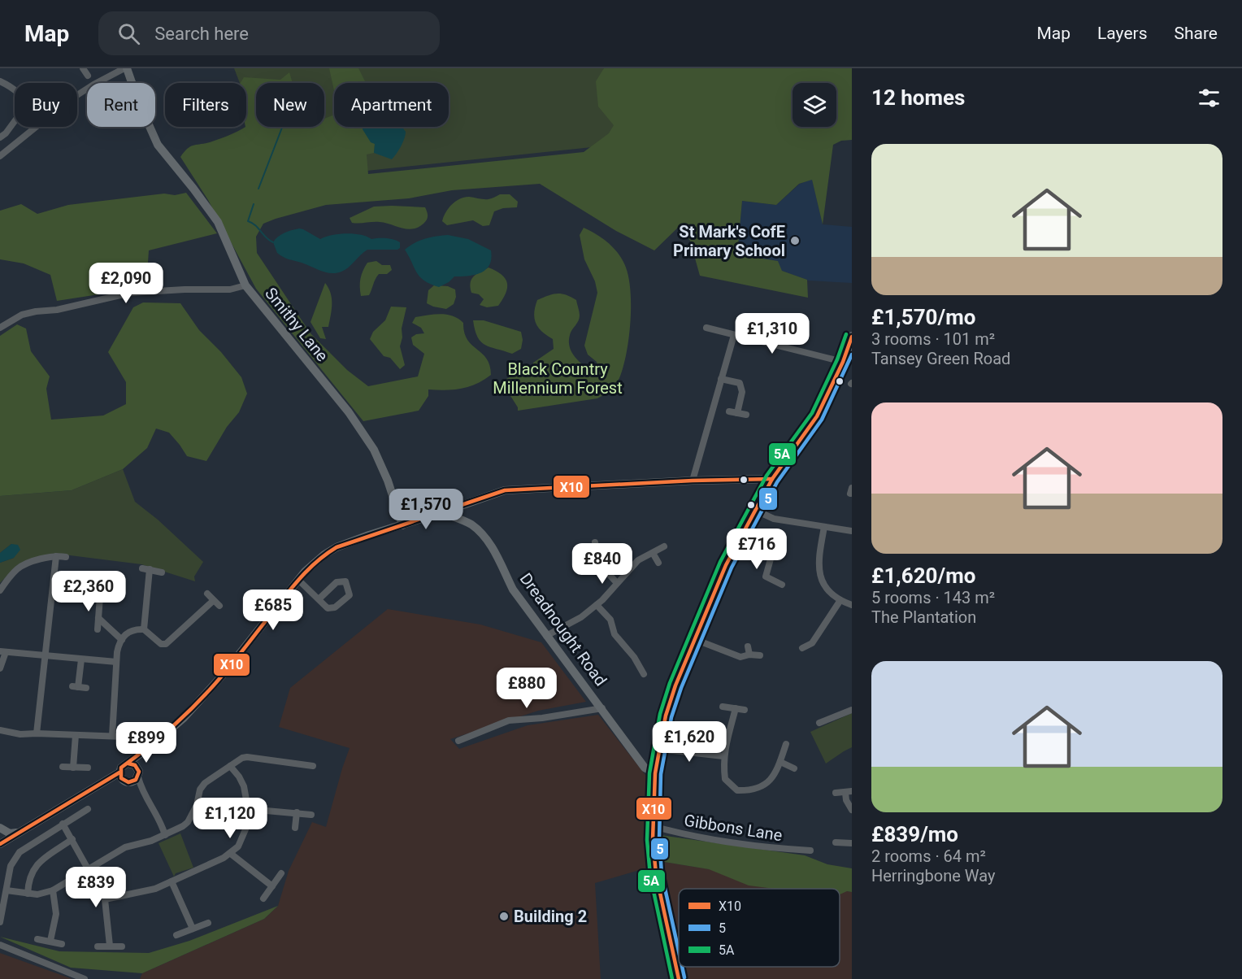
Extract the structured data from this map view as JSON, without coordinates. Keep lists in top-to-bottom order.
{
  "streets": {
    "street": ["Smithy Lane", "Dreadnought Road", "Gibbons Lane"]
  },
  "parks": ["Black Country Millennium Forest"],
  "places": ["St Mark's CofE Primary School", "Building 2"],
  "lines": ["transit line 5A", "transit line X10", "transit line 5"],
  "legend": ["X10", "5", "5A"],
  "page": {
    "header": "Map",
    "search": "Search here",
    "nav": ["Map", "Layers", "Share"],
    "heading": "12 homes",
    "chip": [
      "Buy",
      "Rent",
      "Filters",
      "New",
      "Apartment"
    ],
    "list": [
      {
        "name": "£1,570/mo",
        "note": "3 rooms · 101 m² · Tansey Green Road"
      },
      {
        "name": "£1,620/mo",
        "note": "5 rooms · 143 m² · The Plantation"
      },
      {
        "name": "£839/mo",
        "note": "2 rooms · 64 m² · Herringbone Way"
      }
    ],
    "price": [
      "£2,090",
      "£1,310",
      "£1,570",
      "£716",
      "£840",
      "£2,360",
      "£685",
      "£880",
      "£1,620",
      "£899",
      "£1,120",
      "£839"
    ]
  }
}
